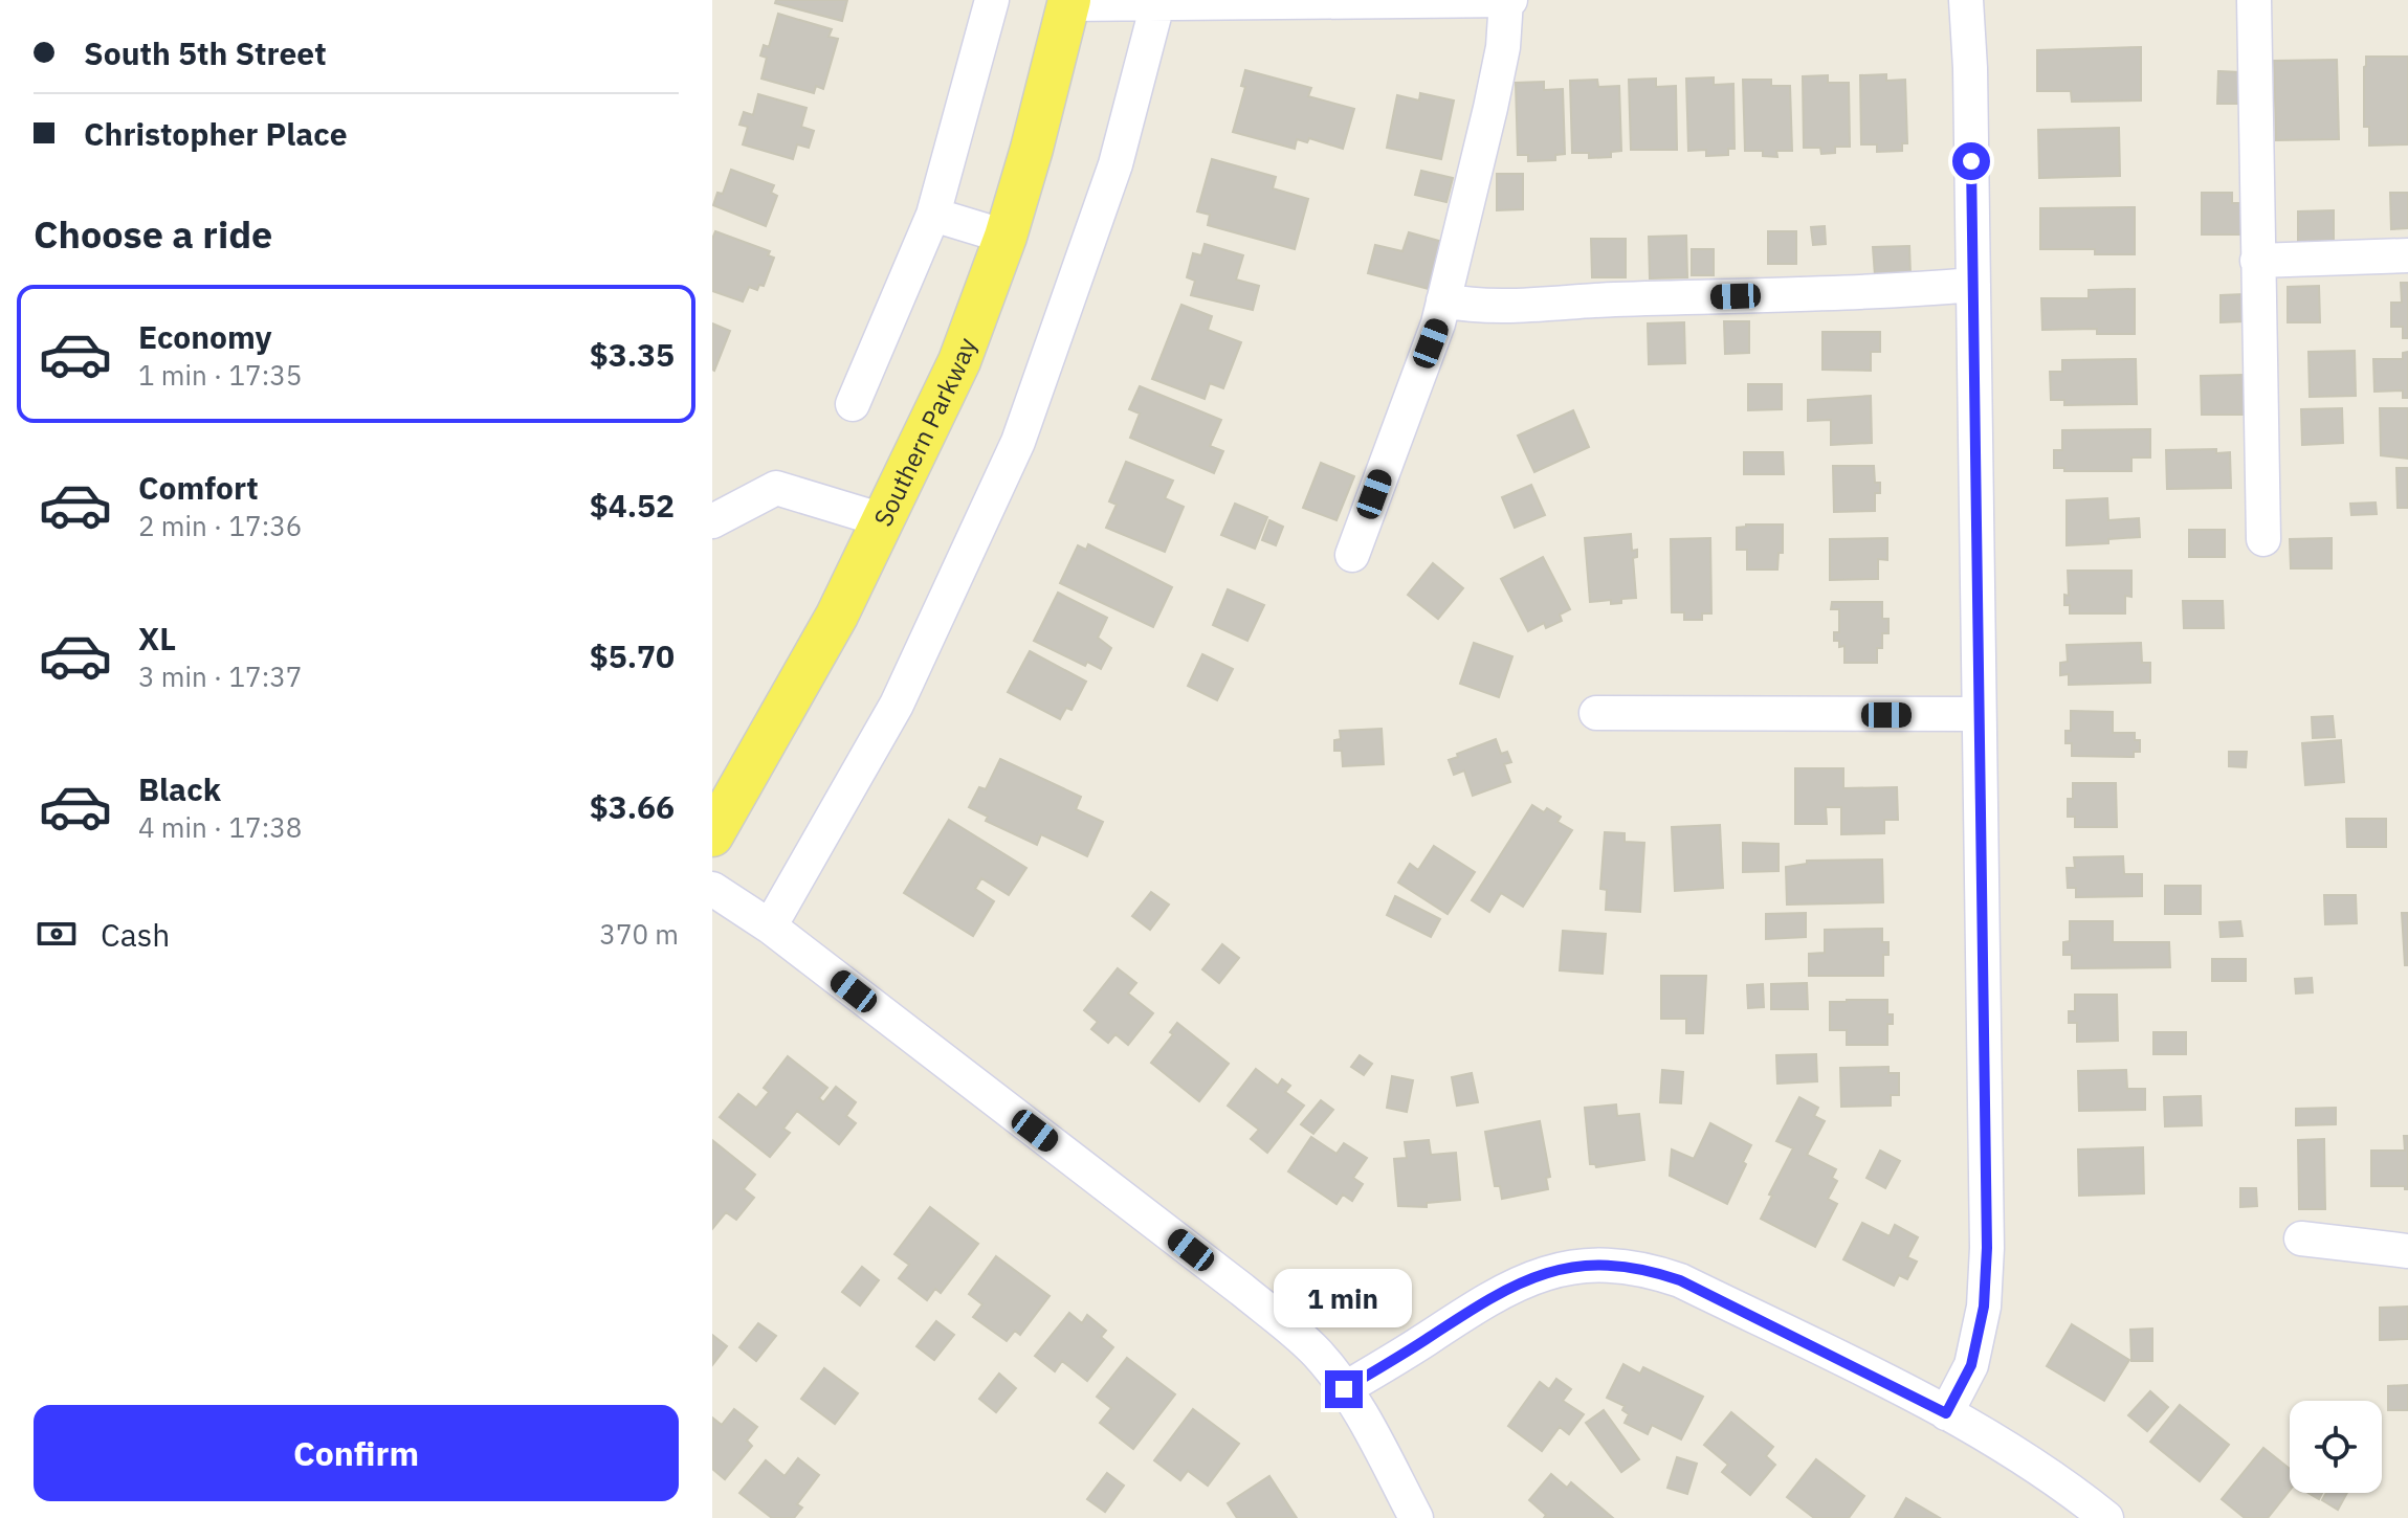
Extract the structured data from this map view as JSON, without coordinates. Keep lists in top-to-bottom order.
{
  "streets": {
    "main road": ["Southern Parkway"]
  },
  "page": {
    "banner": ["South 5th Street", "Christopher Place"],
    "heading": "Choose a ride",
    "list": [
      {
        "name": "Economy",
        "note": "1 min · 17:35",
        "value": "$3.35"
      },
      {
        "name": "Comfort",
        "note": "2 min · 17:36",
        "value": "$4.52"
      },
      {
        "name": "XL",
        "note": "3 min · 17:37",
        "value": "$5.70"
      },
      {
        "name": "Black",
        "note": "4 min · 17:38",
        "value": "$3.66"
      }
    ],
    "pay": ["Cash", "370 m"],
    "bubble": "1 min",
    "buttons": "Confirm"
  }
}
